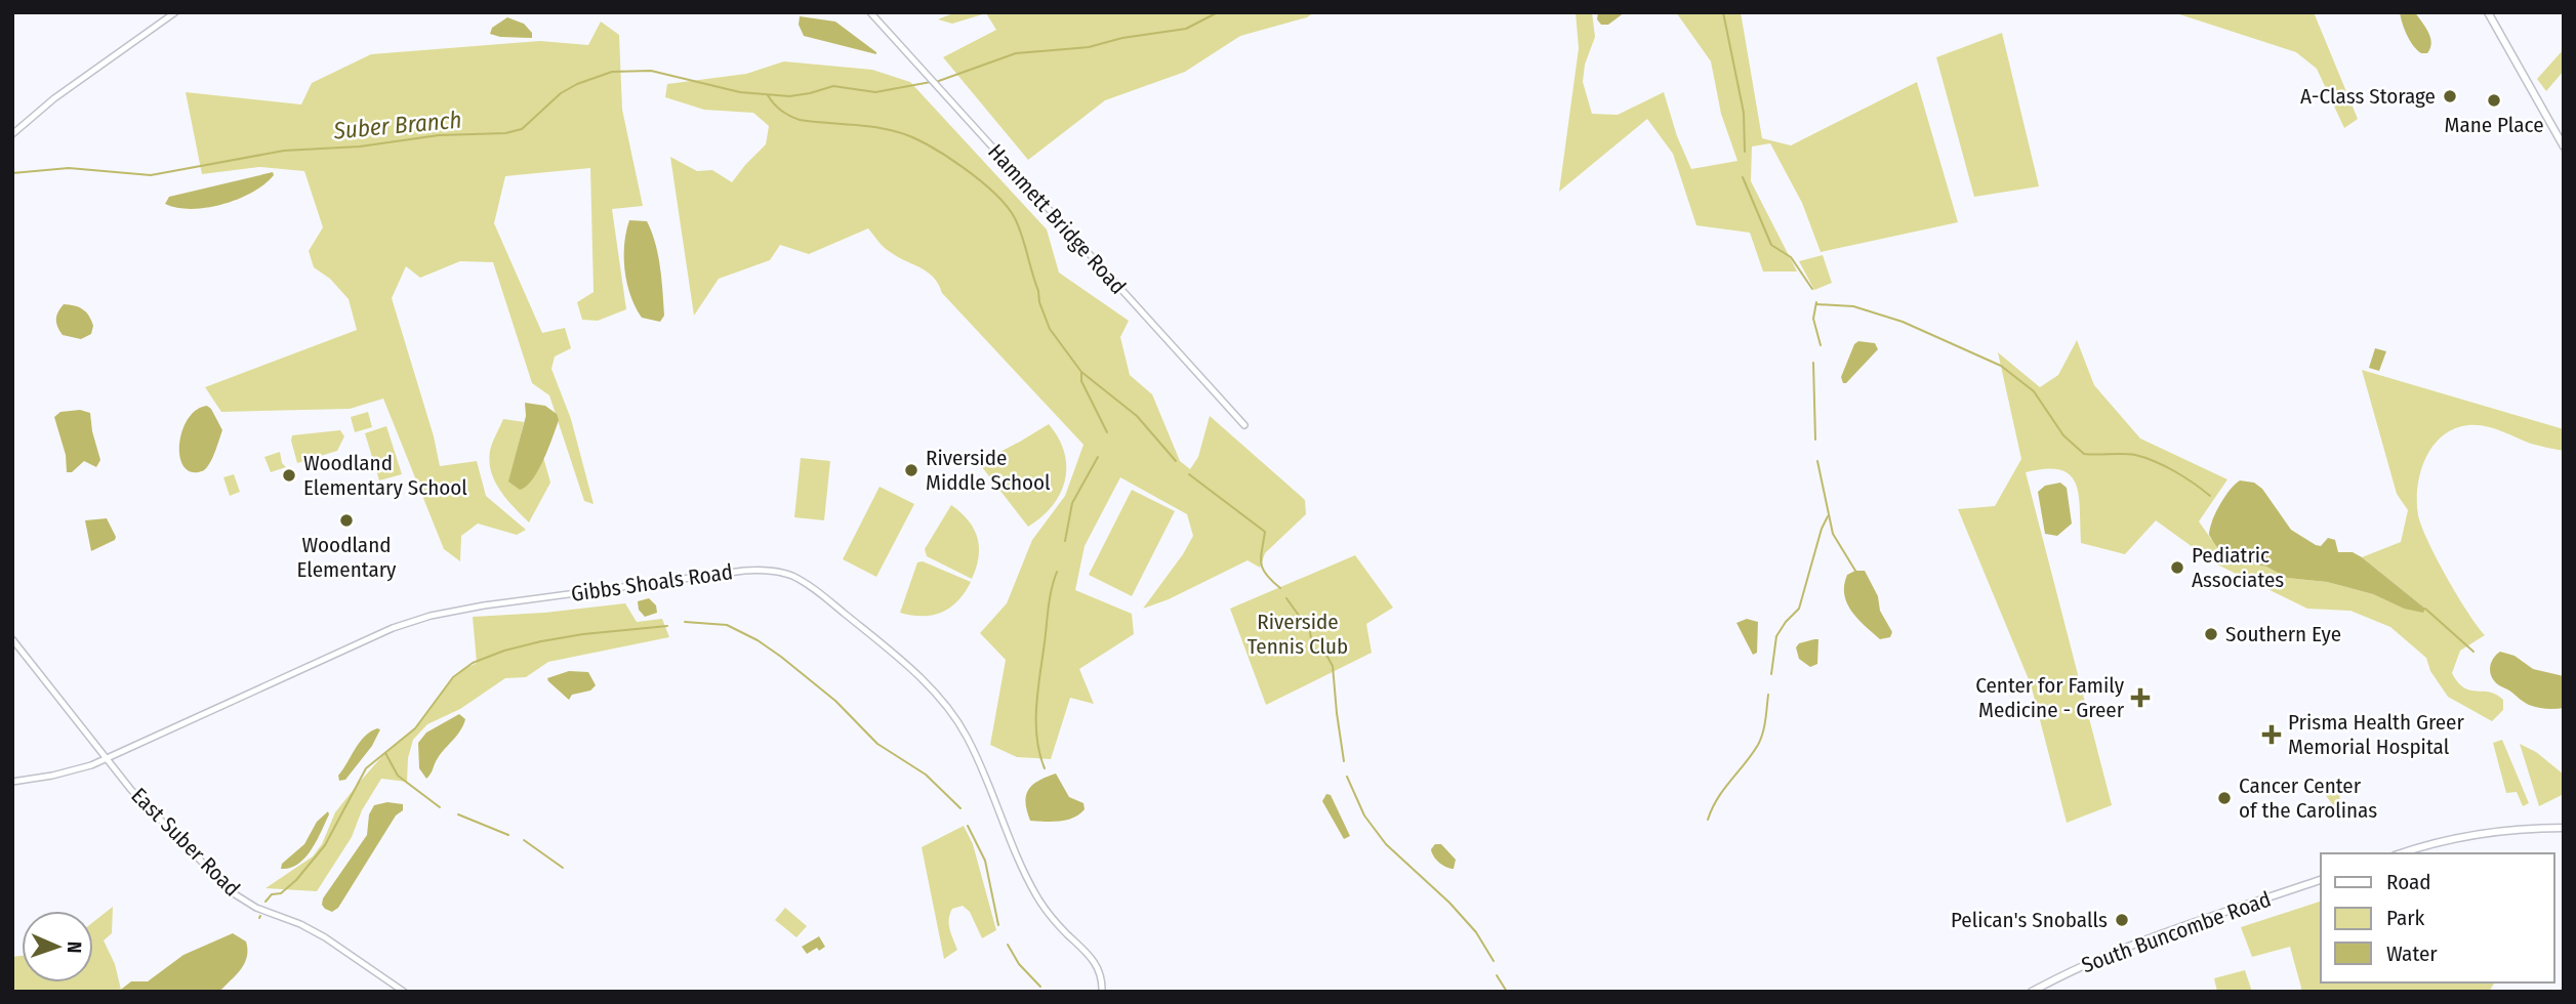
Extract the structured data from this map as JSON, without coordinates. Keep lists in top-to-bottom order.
{
  "streets": {
    "main road": ["South Buncombe Road"],
    "street": ["Hammett Bridge Road", "Gibbs Shoals Road", "East Suber Road"]
  },
  "crossings": [
    ["Gibbs Shoals Road", "East Suber Road"]
  ],
  "water": ["Suber Branch"],
  "parks": ["Riverside Tennis Club"],
  "places": {
    "other": [
      "A-Class Storage",
      "Mane Place",
      "Riverside Middle School",
      "Woodland Elementary School",
      "Woodland Elementary",
      "Pediatric Associates",
      "Southern Eye",
      "Cancer Center of the Carolinas",
      "Pelican's Snoballs"
    ],
    "health": ["Center for Family Medicine - Greer", "Prisma Health Greer Memorial Hospital"]
  },
  "legend": ["Road", "Park", "Water"],
  "north": "right"
}
